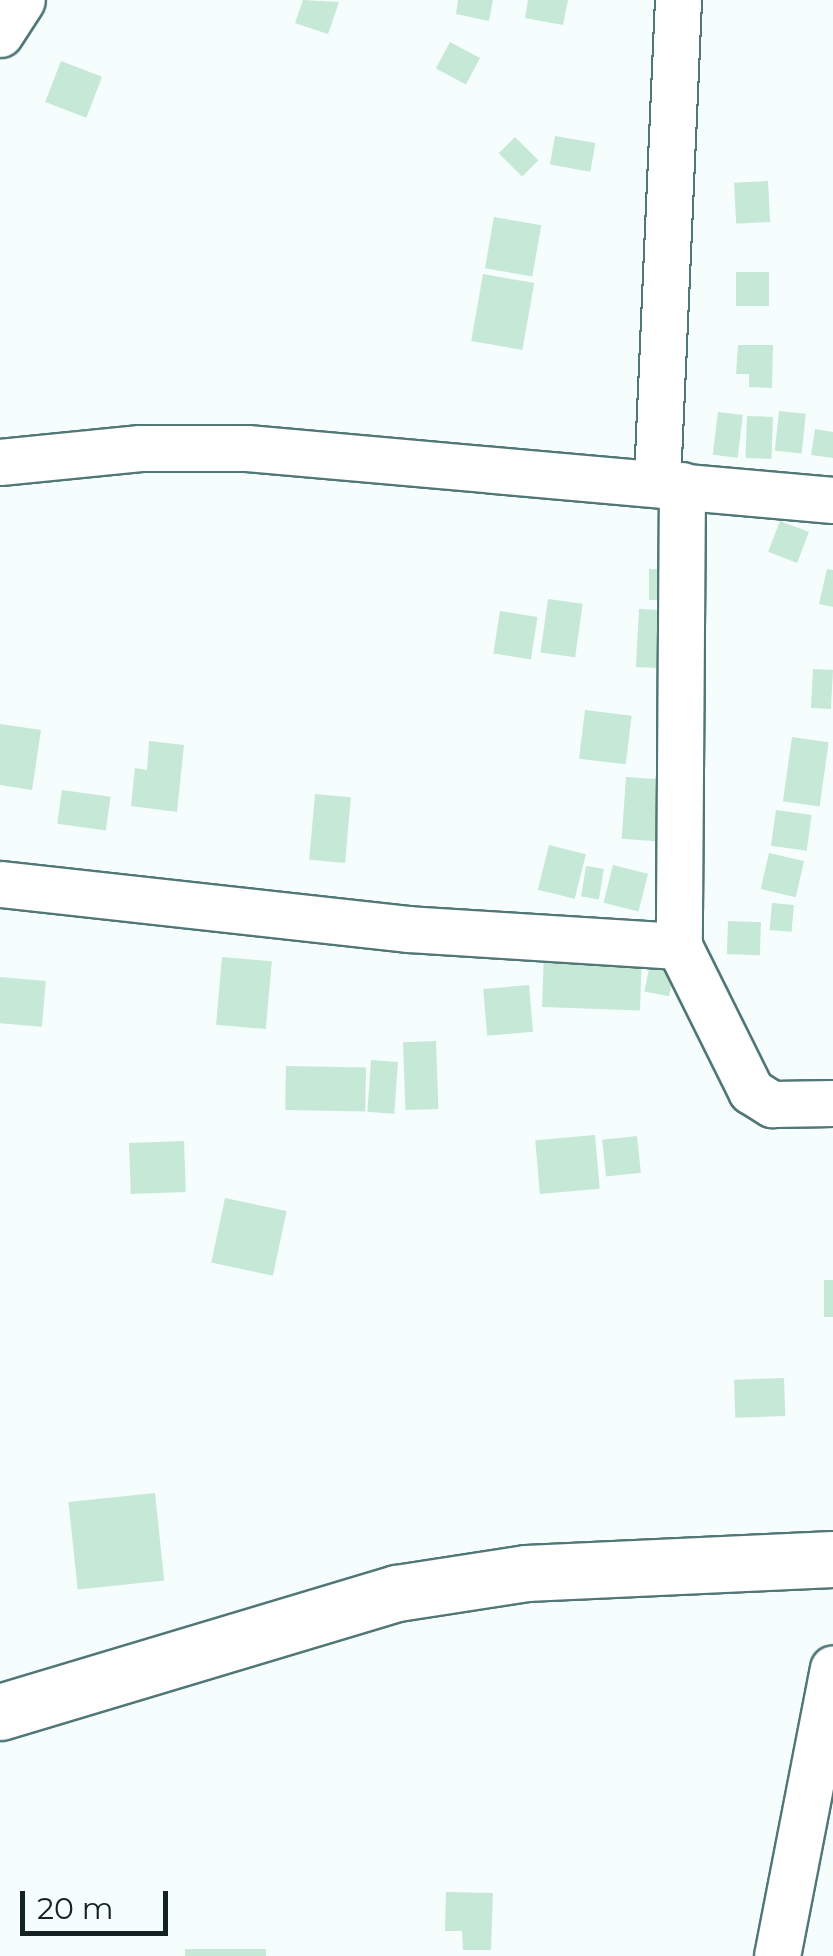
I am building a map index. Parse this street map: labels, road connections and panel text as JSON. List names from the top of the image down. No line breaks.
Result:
{"scale_bar":"20 m"}
